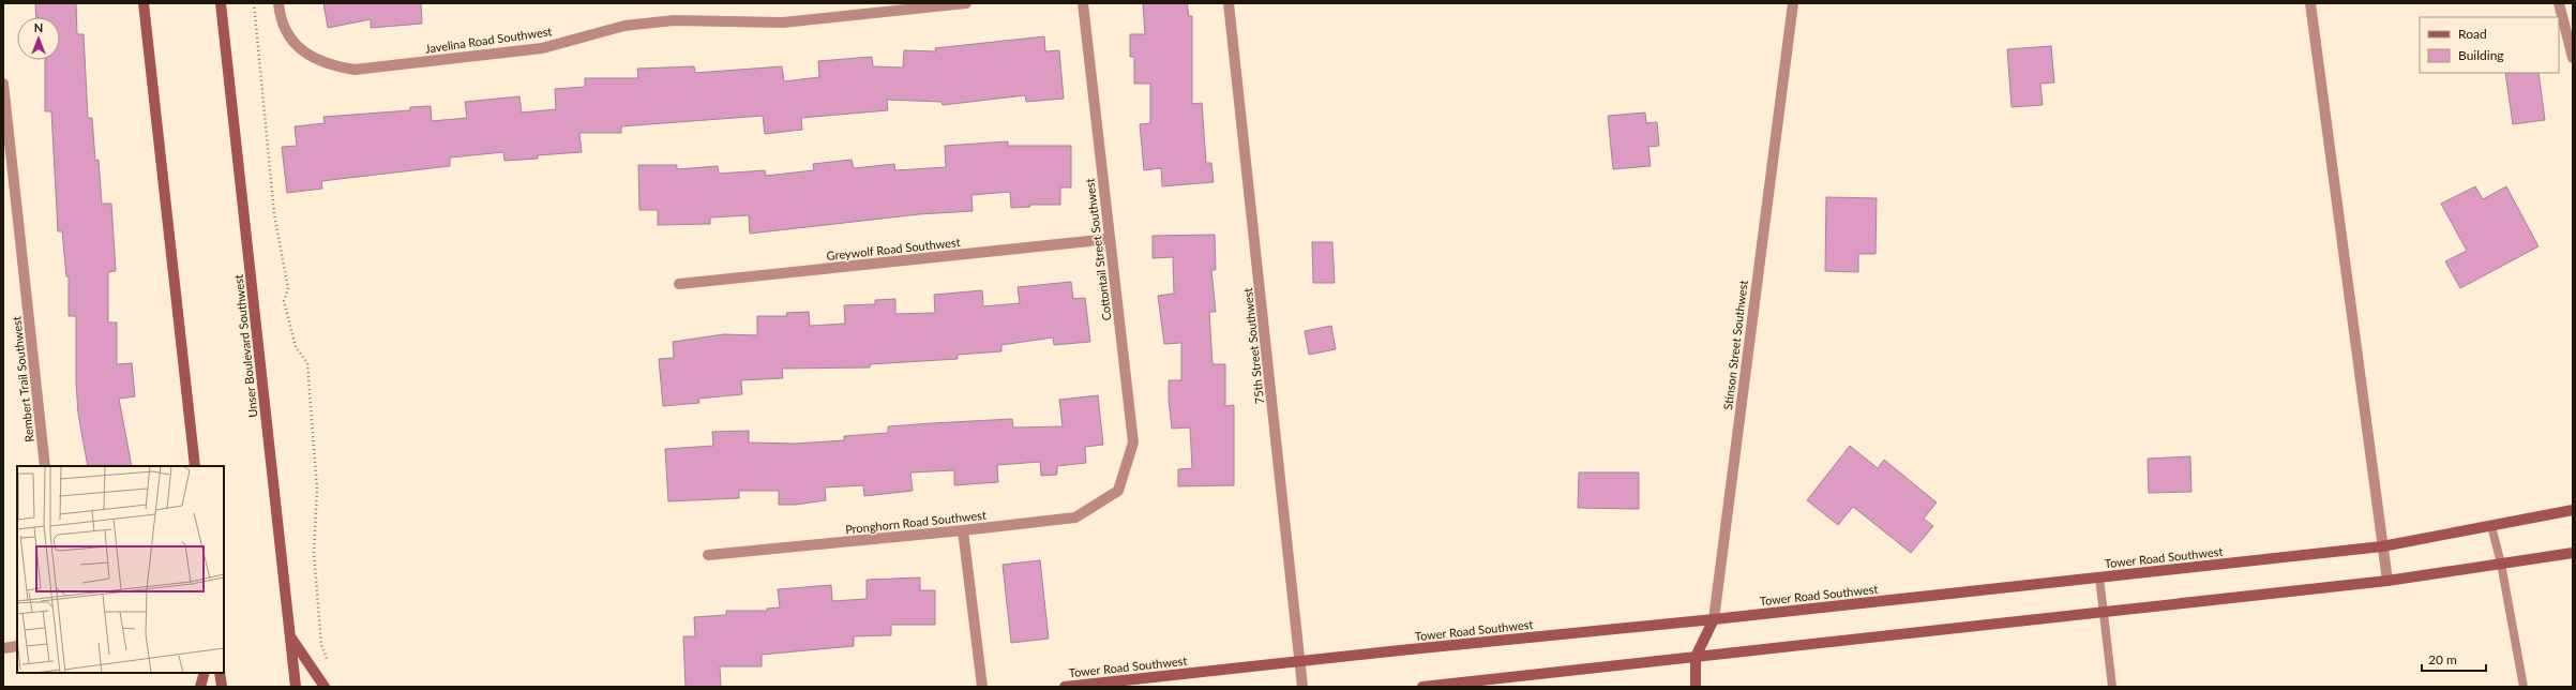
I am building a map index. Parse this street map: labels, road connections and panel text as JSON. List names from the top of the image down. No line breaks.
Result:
{"streets":{"street":["Javelina Road Southwest","Greywolf Road Southwest","Cottontail Street Southwest","Stinson Street Southwest","Unser Boulevard Southwest","75th Street Southwest","Rembert Trail Southwest","Pronghorn Road Southwest","Tower Road Southwest"]},"crossings":[["Greywolf Road Southwest","Cottontail Street Southwest"],["Cottontail Street Southwest","Pronghorn Road Southwest"],["Stinson Street Southwest","Tower Road Southwest"],["75th Street Southwest","Tower Road Southwest"]],"legend":["Road","Building"],"scale_bar":"20 m","north":"top"}
